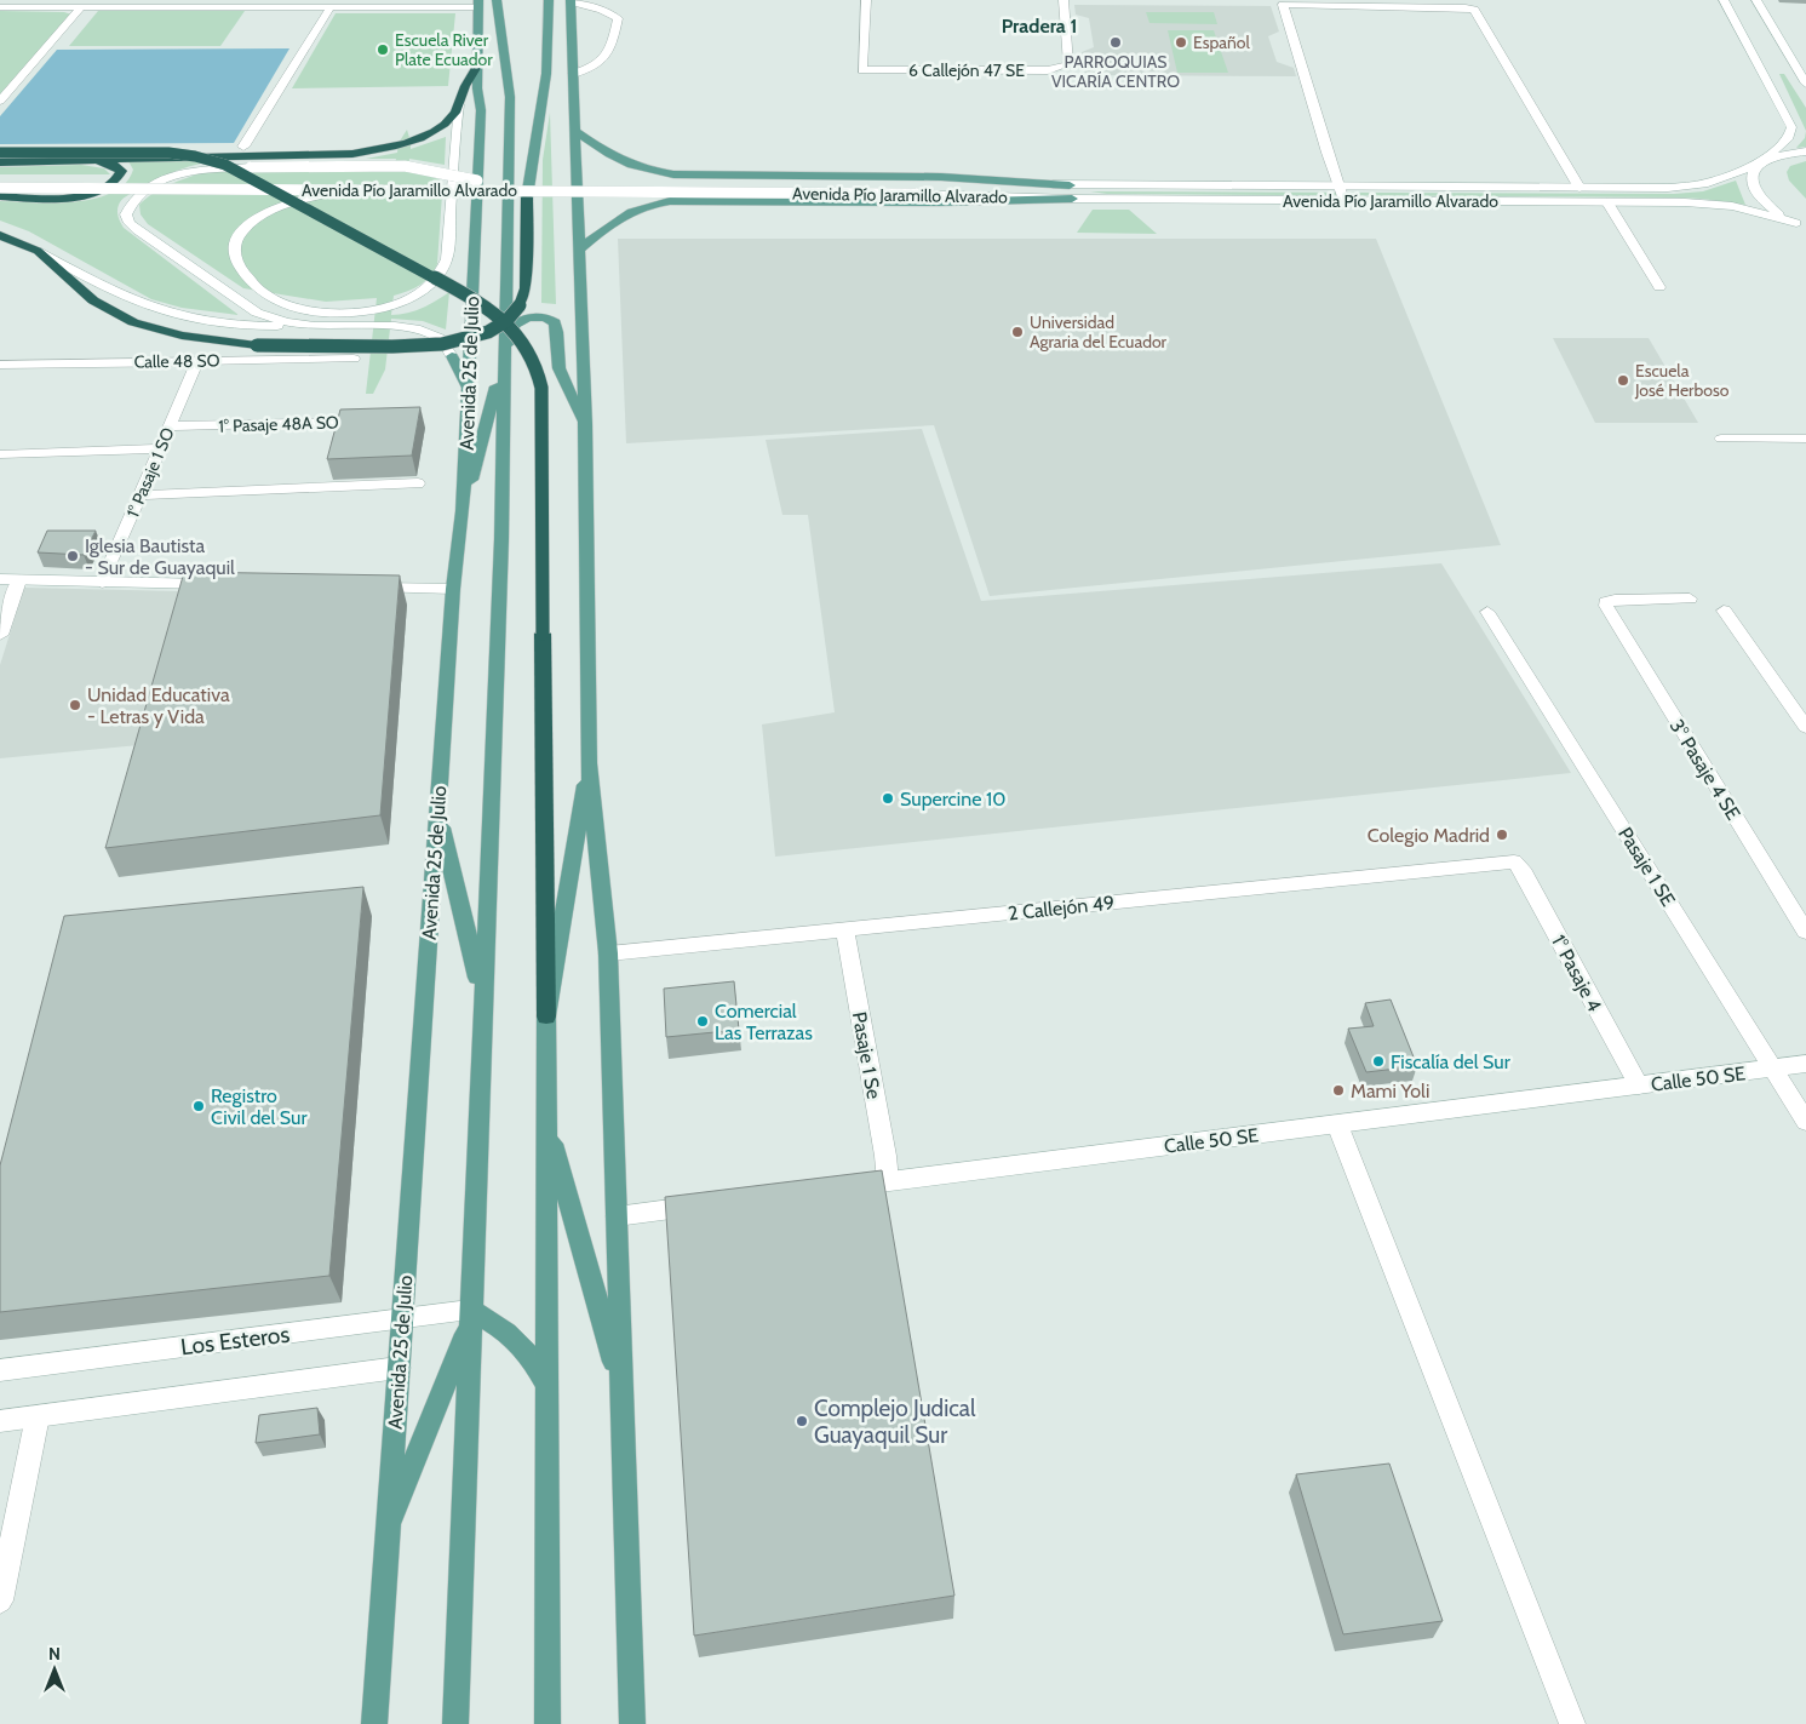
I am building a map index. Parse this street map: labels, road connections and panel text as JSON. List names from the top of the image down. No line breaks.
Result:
{"streets":{"main road":["Avenida 25 de Julio"],"street":["6 Callejón 47 SE","Avenida Pío Jaramillo Alvarado","Calle 48 SO","1° Pasaje 48A SO","1° Pasaje 1 SO","3° Pasaje 4 SE","Pasaje 1 SE","2 Callejón 49","1° Pasaje 4","Pasaje 1 Se","Calle 50 SE","Los Esteros"]},"crossings":[["Calle 48 SO","1° Pasaje 1 SO"],["Avenida 25 de Julio","Los Esteros"],["1° Pasaje 48A SO","1° Pasaje 1 SO"],["Pasaje 1 SE","Calle 50 SE"],["2 Callejón 49","1° Pasaje 4"],["2 Callejón 49","Pasaje 1 Se"],["1° Pasaje 4","Calle 50 SE"],["Pasaje 1 Se","Calle 50 SE"]],"districts":["Pradera 1"],"places":["PARROQUIAS VICARÍA CENTRO","Español","Escuela River Plate Ecuador","Universidad Agraria del Ecuador","Escuela José Herboso","Iglesia Bautista - Sur de Guayaquil","Unidad Educativa - Letras y Vida","Supercine 10","Colegio Madrid","Comercial Las Terrazas","Fiscalía del Sur","Mami Yoli","Registro Civil del Sur","Complejo Judical Guayaquil Sur"],"north":"top"}
